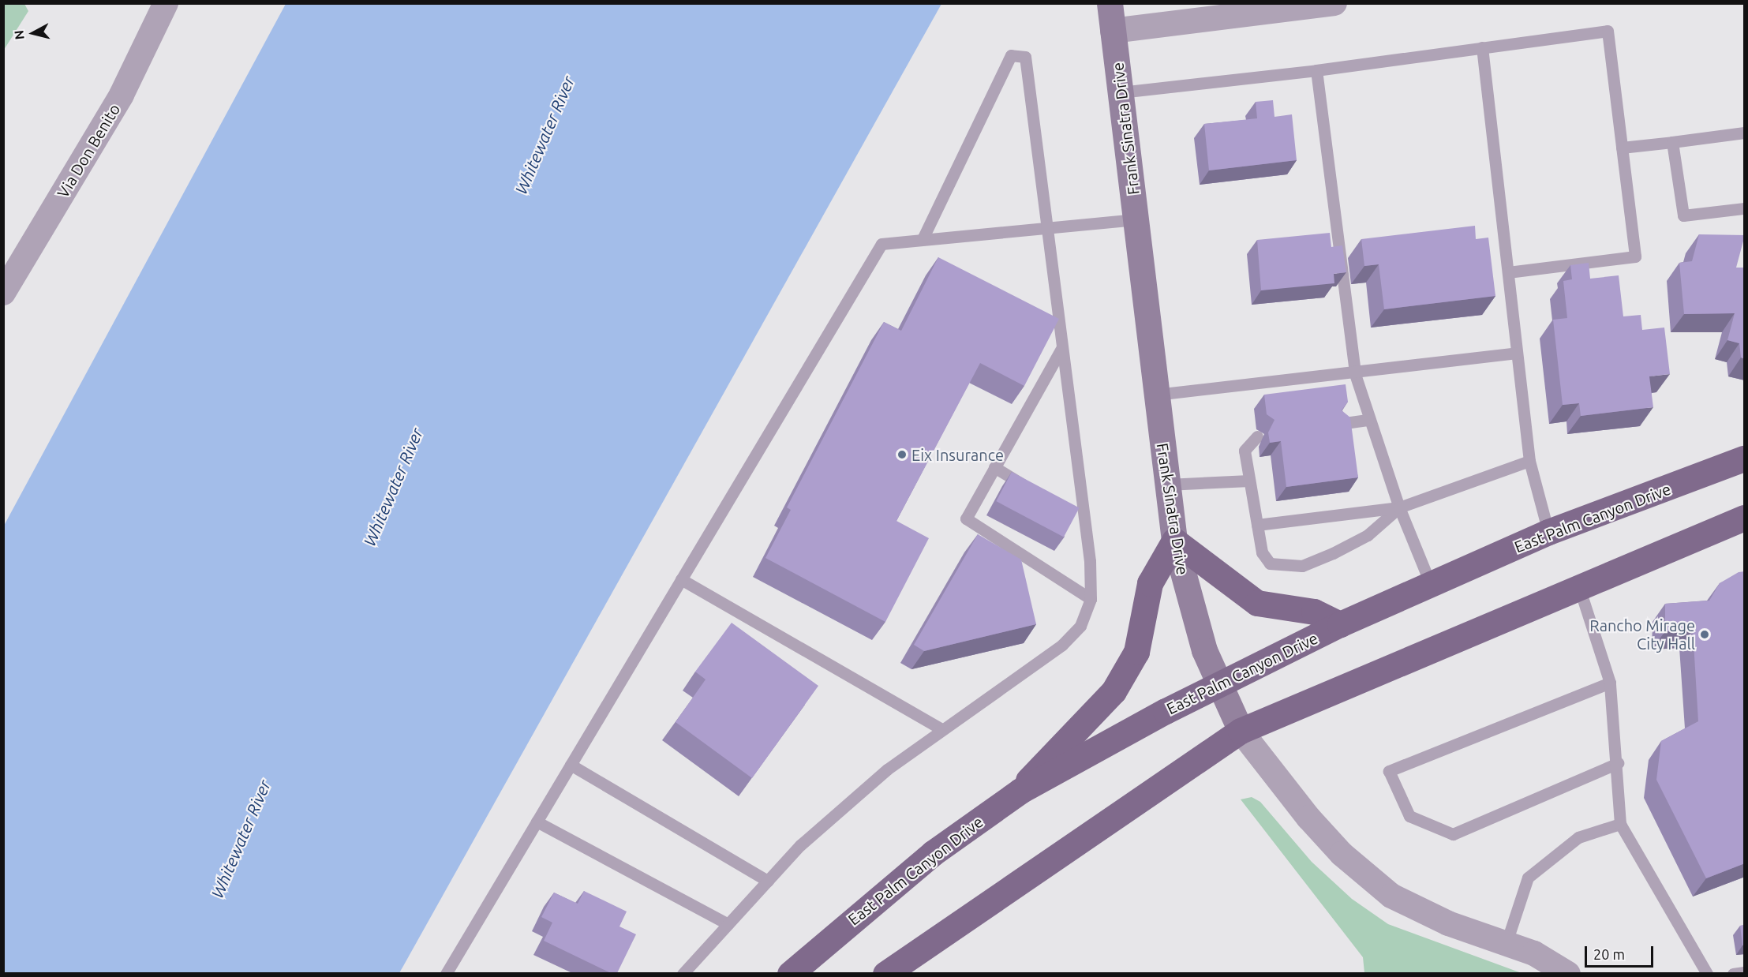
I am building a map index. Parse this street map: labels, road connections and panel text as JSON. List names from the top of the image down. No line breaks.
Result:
{"streets":{"main road":["Frank Sinatra Drive","East Palm Canyon Drive"],"street":["Via Don Benito"]},"crossings":[["Frank Sinatra Drive","East Palm Canyon Drive"]],"water":["Whitewater River"],"places":["Eix Insurance","Rancho Mirage City Hall"],"scale_bar":"20 m","north":"left"}
